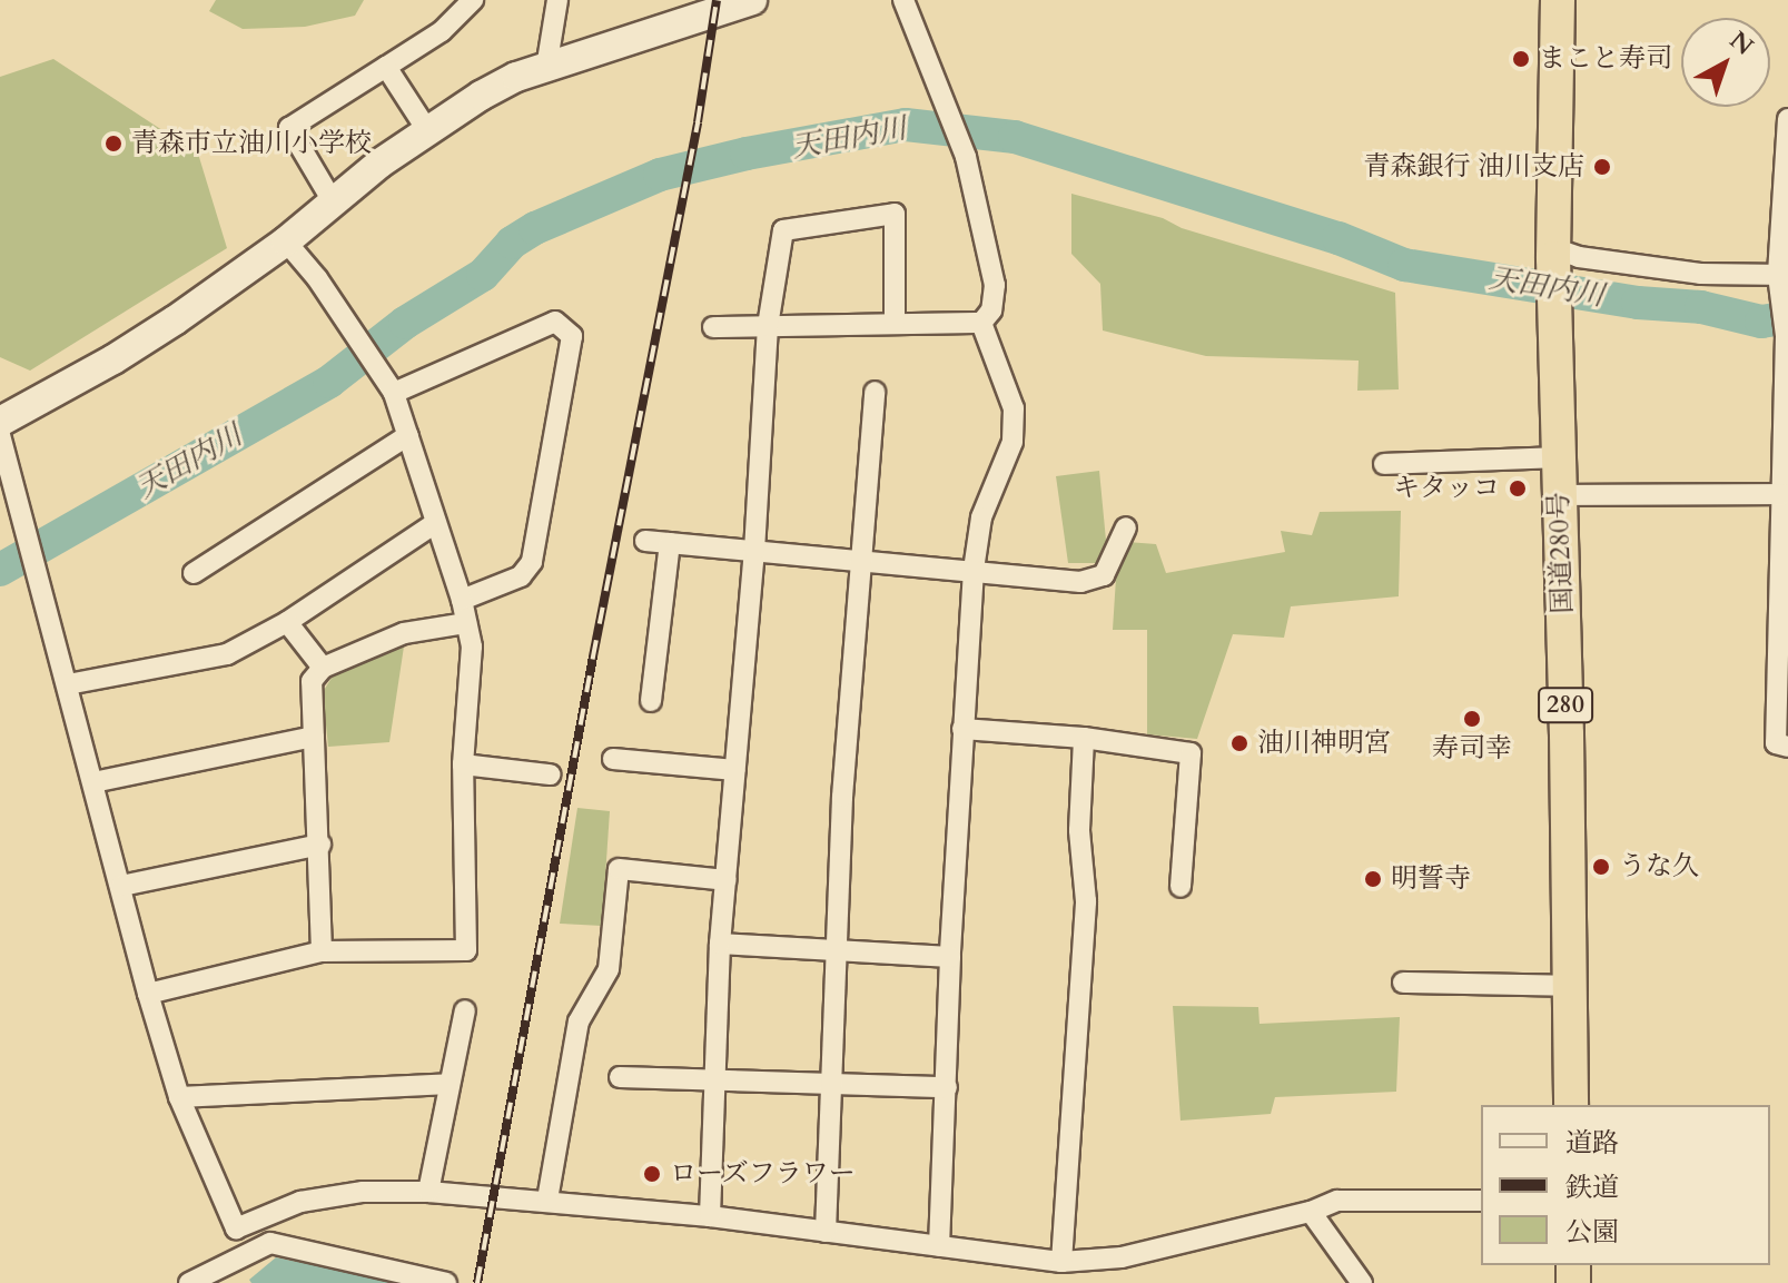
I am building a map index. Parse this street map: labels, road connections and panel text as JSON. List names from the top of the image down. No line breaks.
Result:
{"streets":{"highway":["国道280号","280"]},"water":["天田内川"],"places":["まこと寿司","青森市立油川小学校","青森銀行 油川支店","キタッコ","寿司幸","油川神明宮","うな久","明誓寺","ローズフラワー"],"legend":["道路","鉄道","公園"],"north":"top right"}
